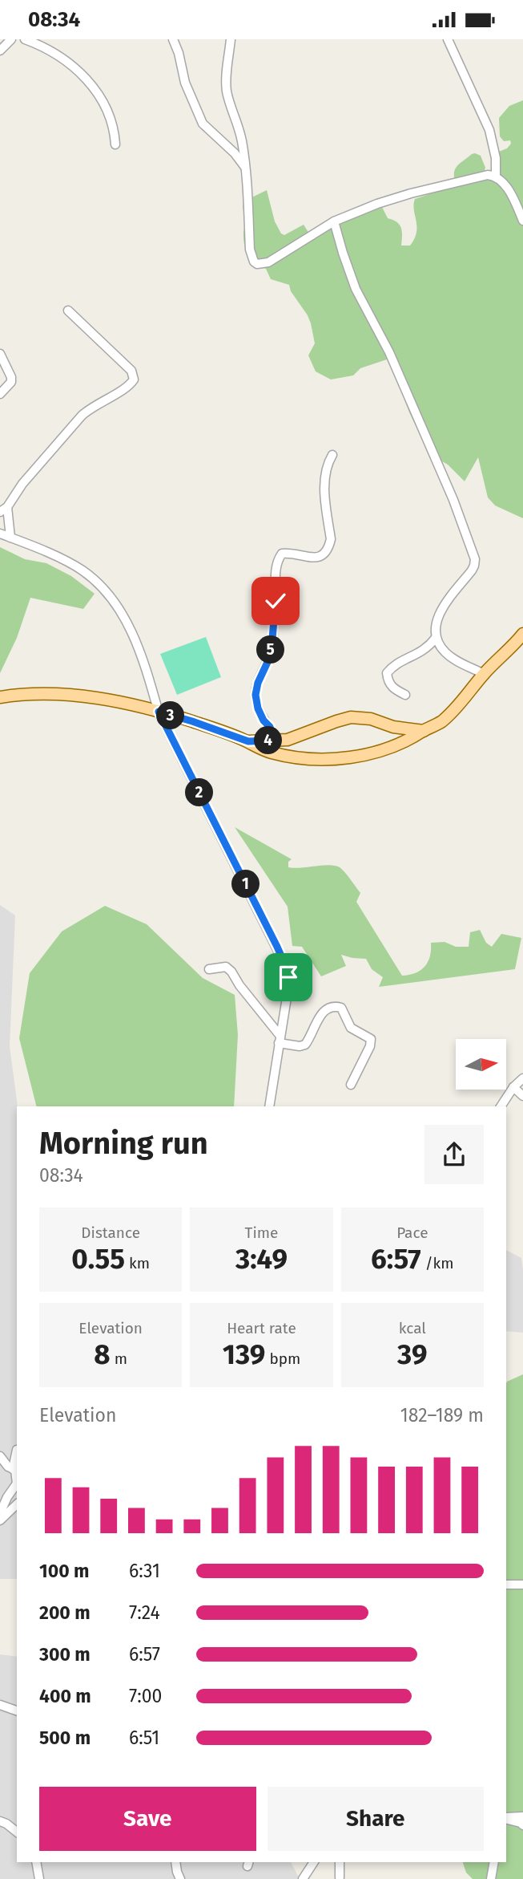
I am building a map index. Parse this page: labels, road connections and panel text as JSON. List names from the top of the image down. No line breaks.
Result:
{"north":"right","page":{"status":"08:34","pins":["5","3","4","2","1"],"heading":["Morning run","08:34"],"stats":[["Distance","0.55 km"],["Time","3:49"],["Pace","6:57 /km"],["Elevation","8 m"],["Heart rate","139 bpm"],["kcal","39"]],"chart":["Elevation","182–189 m"],"list":[{"name":"100 m","note":"6:31"},{"name":"200 m","note":"7:24"},{"name":"300 m","note":"6:57"},{"name":"400 m","note":"7:00"},{"name":"500 m","note":"6:51"}],"buttons":["Save","Share"]}}
